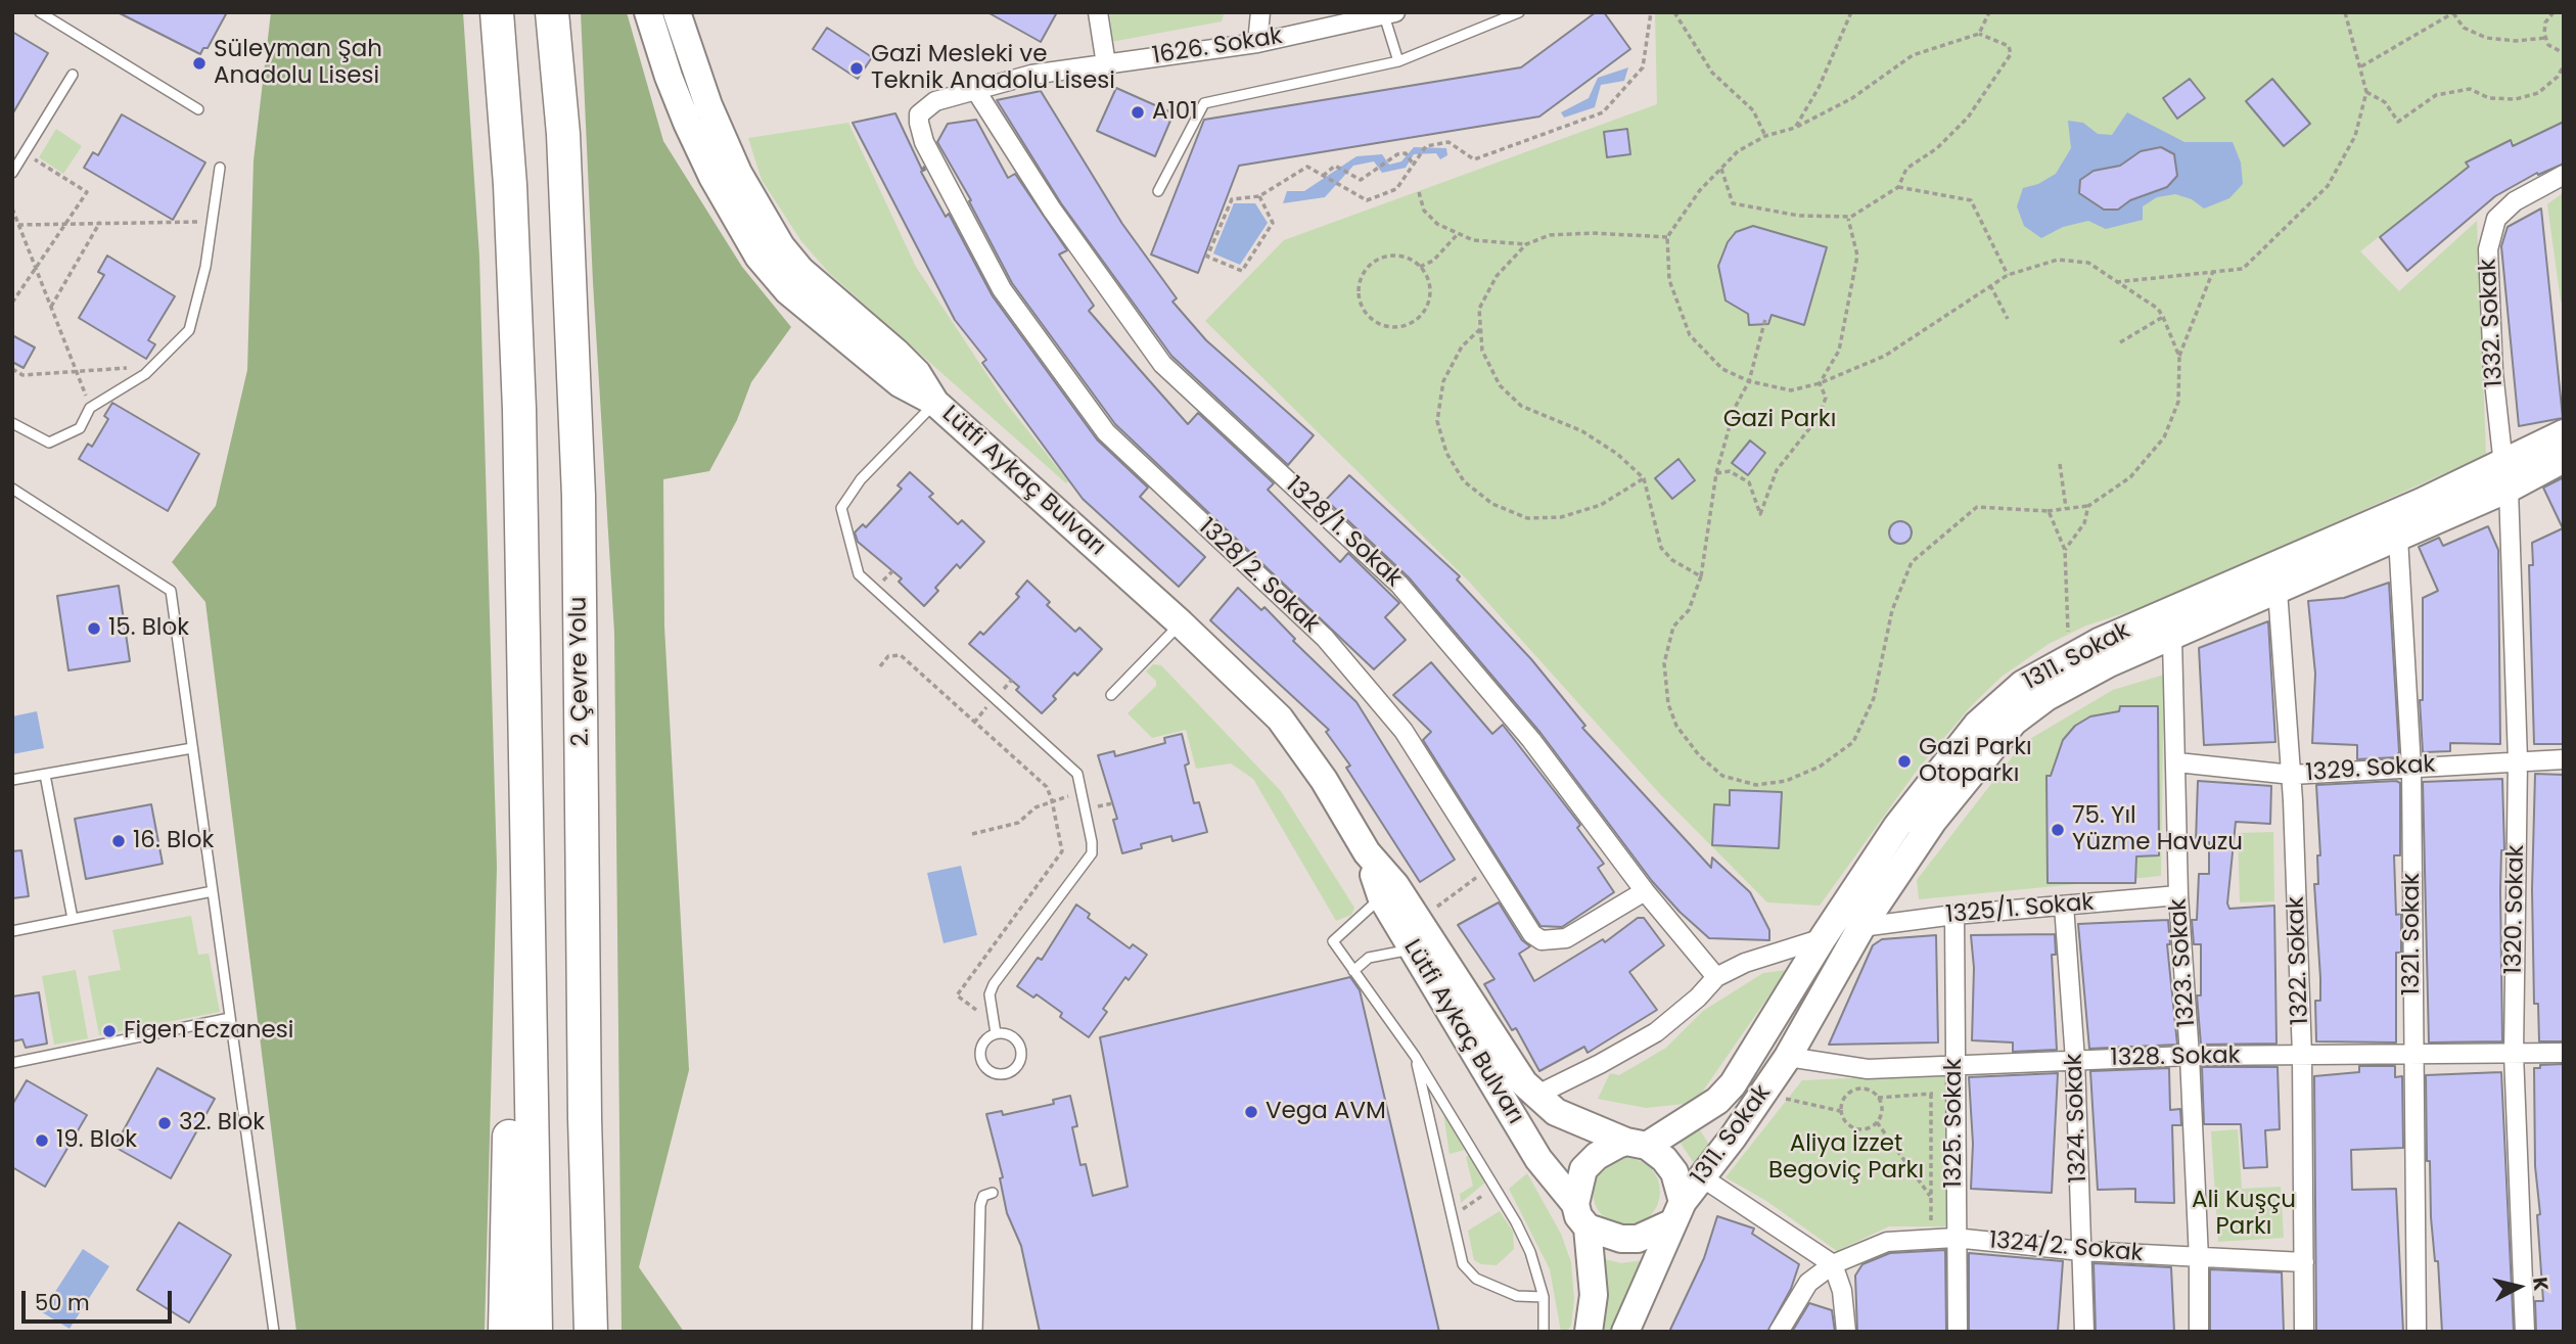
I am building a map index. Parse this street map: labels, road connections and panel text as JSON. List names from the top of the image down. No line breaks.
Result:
{"streets":{"highway":["2. Çevre Yolu"],"main road":["Lütfi Aykaç Bulvarı","1311. Sokak"],"street":["1626. Sokak","1332. Sokak","1328/1. Sokak","1328/2. Sokak","1329. Sokak","1325/1. Sokak","1320. Sokak","1321. Sokak","1322. Sokak","1323. Sokak","1328. Sokak","1324. Sokak","1325. Sokak","1324/2. Sokak"]},"crossings":[["1626. Sokak","1328/1. Sokak"],["1626. Sokak","1328/2. Sokak"],["1332. Sokak","1311. Sokak"],["1332. Sokak","1320. Sokak"],["Lütfi Aykaç Bulvarı","1311. Sokak"],["1328/1. Sokak","1328/2. Sokak"],["1311. Sokak","1325/1. Sokak"],["1311. Sokak","1320. Sokak"],["1311. Sokak","1321. Sokak"],["1311. Sokak","1322. Sokak"],["1311. Sokak","1323. Sokak"],["1311. Sokak","1328. Sokak"],["1329. Sokak","1320. Sokak"],["1329. Sokak","1321. Sokak"],["1329. Sokak","1322. Sokak"],["1329. Sokak","1323. Sokak"],["1325/1. Sokak","1323. Sokak"],["1325/1. Sokak","1324. Sokak"],["1325/1. Sokak","1325. Sokak"],["1320. Sokak","1328. Sokak"],["1321. Sokak","1328. Sokak"],["1322. Sokak","1328. Sokak"],["1322. Sokak","1324/2. Sokak"],["1323. Sokak","1328. Sokak"],["1323. Sokak","1324/2. Sokak"],["1328. Sokak","1324. Sokak"],["1328. Sokak","1325. Sokak"],["1324. Sokak","1324/2. Sokak"],["1325. Sokak","1324/2. Sokak"]],"parks":["Gazi Parkı","Aliya İzzet Begoviç Parkı","Ali Kuşçu Parkı"],"places":["Süleyman Şah Anadolu Lisesi","Gazi Mesleki ve Teknik Anadolu Lisesi","A101","15. Blok","Gazi Parkı Otoparkı","75. Yıl Yüzme Havuzu","16. Blok","Figen Eczanesi","Vega AVM","32. Blok","19. Blok"],"scale_bar":"50 m","north":"right"}
